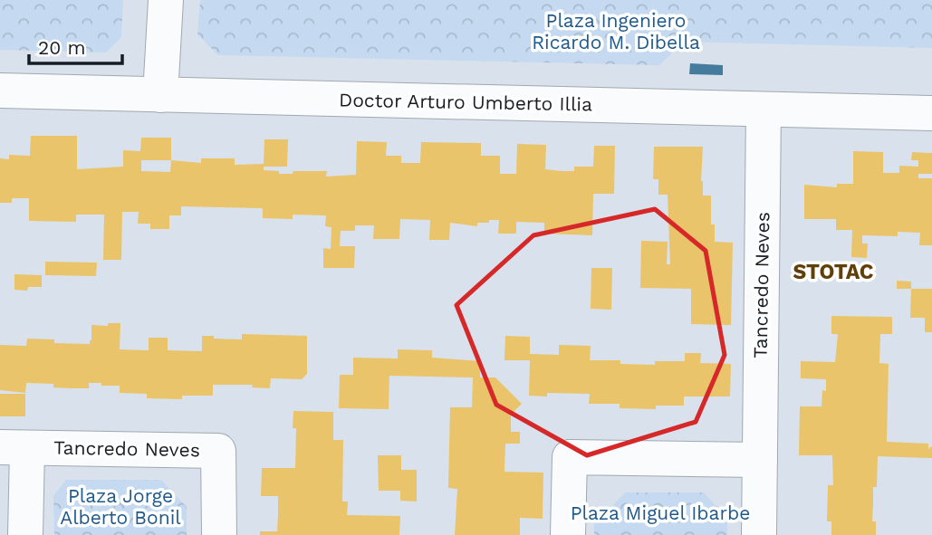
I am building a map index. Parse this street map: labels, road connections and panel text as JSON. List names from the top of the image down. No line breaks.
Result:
{"streets":{"street":["Doctor Arturo Umberto Illia","Tancredo Neves"]},"crossings":[["Doctor Arturo Umberto Illia","Tancredo Neves"]],"districts":["STOTAC"],"parks":["Plaza Ingeniero Ricardo M. Dibella","Plaza Jorge Alberto Bonil","Plaza Miguel Ibarbe"],"scale_bar":"20 m"}
